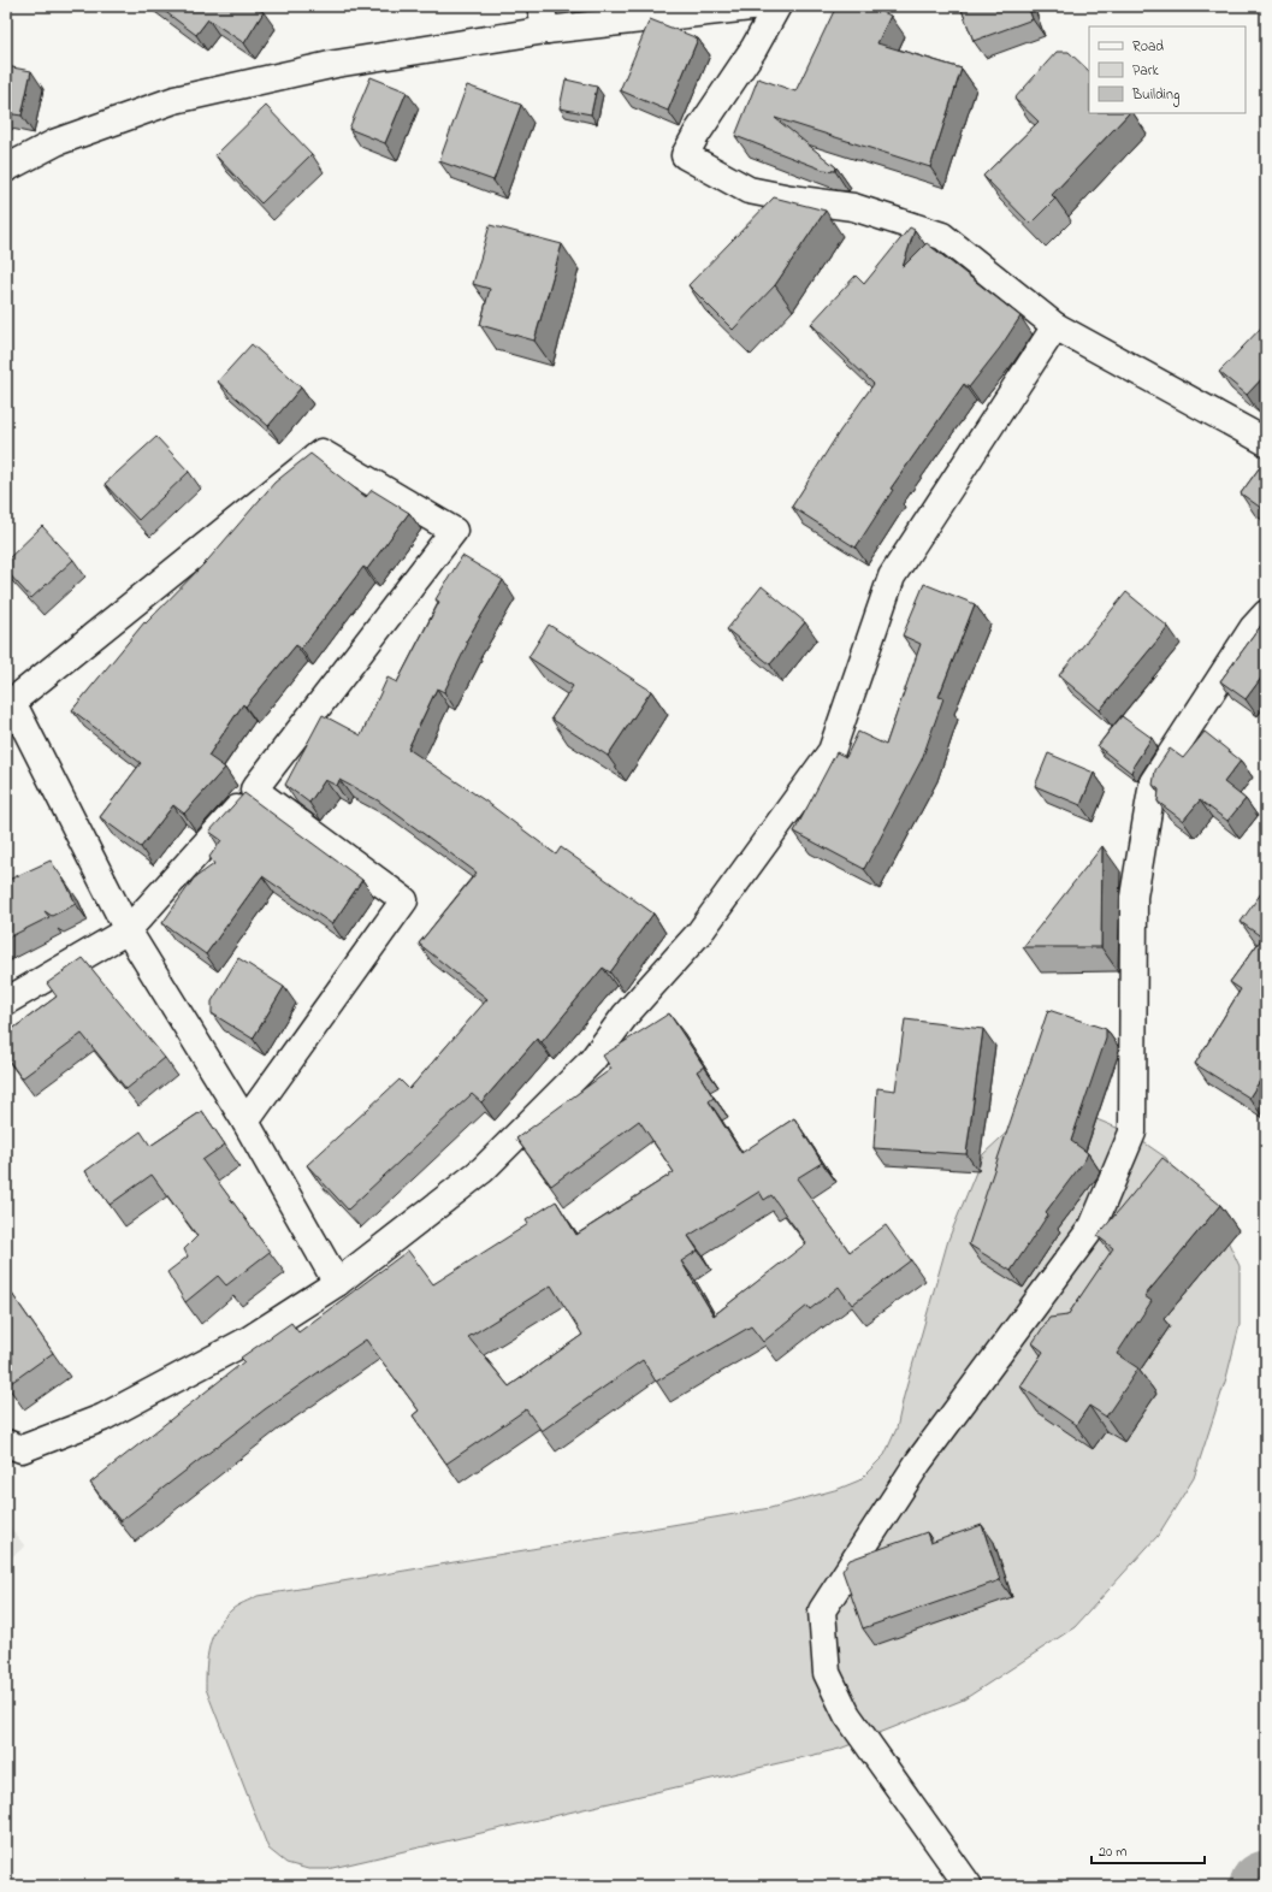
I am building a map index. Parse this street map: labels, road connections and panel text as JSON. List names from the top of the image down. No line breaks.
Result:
{"legend":["Road","Park","Building"],"scale_bar":"20 m"}
